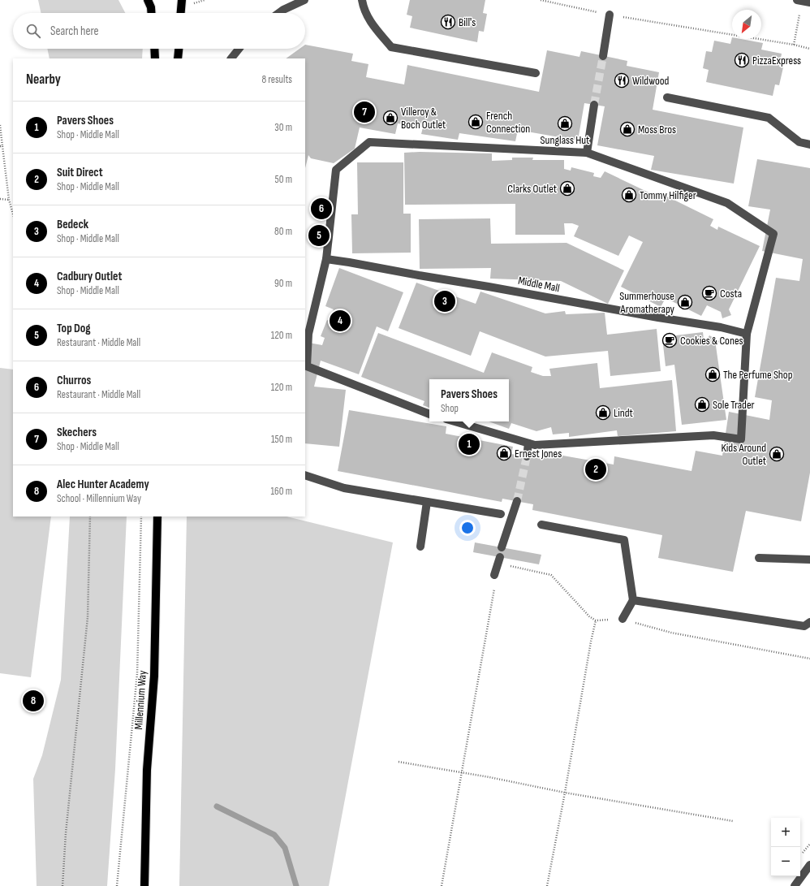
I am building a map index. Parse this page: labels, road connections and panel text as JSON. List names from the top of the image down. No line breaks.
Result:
{"streets":{"main road":["Millennium Way"],"street":["Middle Mall"]},"places":{"restaurant":["Bill's","PizzaExpress","Wildwood"],"shop":["Villeroy & Boch Outlet","French Connection","Sunglass Hut","Moss Bros","Clarks Outlet","Tommy Hilfiger","Summerhouse Aromatherapy","The Perfume Shop","Sole Trader","Lindt","Ernest Jones","Kids Around Outlet"],"cafe":["Costa","Cookies & Cones"]},"north":"bottom left","page":{"search":"Search here","heading":["Nearby","8 results"],"pins":["7","6","5","3","4","1","2","8"],"list":[{"mark":"1","name":"Pavers Shoes","note":"Shop · Middle Mall","value":"30 m"},{"mark":"2","name":"Suit Direct","note":"Shop · Middle Mall","value":"50 m"},{"mark":"3","name":"Bedeck","note":"Shop · Middle Mall","value":"80 m"},{"mark":"4","name":"Cadbury Outlet","note":"Shop · Middle Mall","value":"90 m"},{"mark":"5","name":"Top Dog","note":"Restaurant · Middle Mall","value":"120 m"},{"mark":"6","name":"Churros","note":"Restaurant · Middle Mall","value":"120 m"},{"mark":"7","name":"Skechers","note":"Shop · Middle Mall","value":"150 m"},{"mark":"8","name":"Alec Hunter Academy","note":"School · Millennium Way","value":"160 m"}],"popup":["Pavers Shoes","Shop"],"map_buttons":["+","−"]}}
